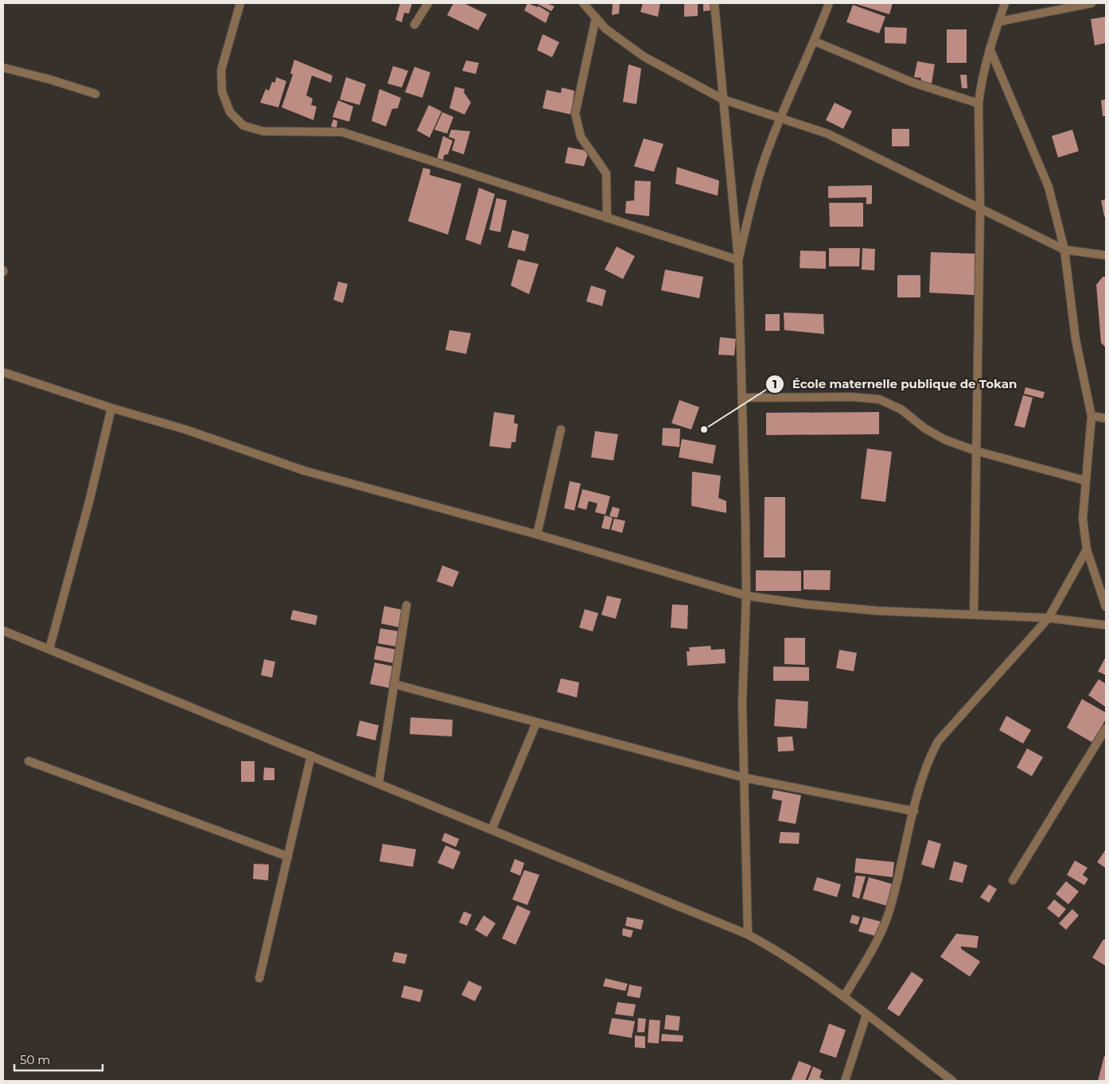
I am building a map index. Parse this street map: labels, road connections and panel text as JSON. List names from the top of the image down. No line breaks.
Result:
{"places":["École maternelle publique de Tokan"],"scale_bar":"50 m"}
